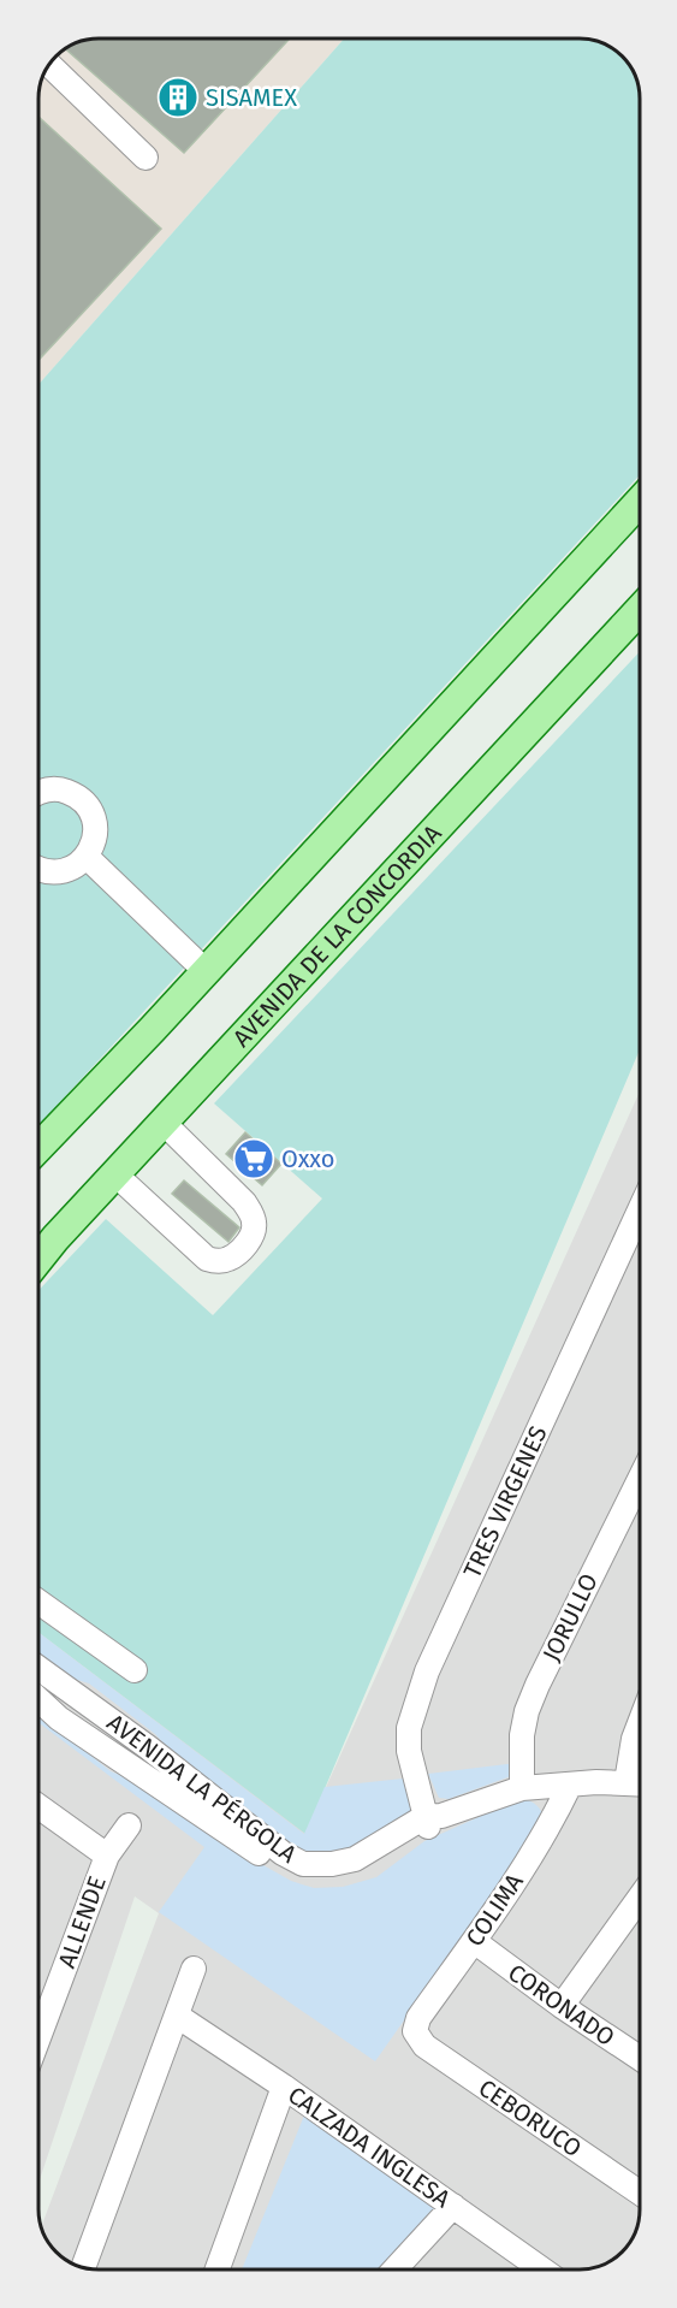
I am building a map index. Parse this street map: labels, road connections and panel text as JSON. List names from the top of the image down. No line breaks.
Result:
{"streets":{"main road":["AVENIDA DE LA CONCORDIA"],"street":["TRES VIRGENES","JORULLO","AVENIDA LA PÉRGOLA","COLIMA","ALLENDE","CORONADO","CEBORUCO","CALZADA INGLESA"]},"crossings":[["TRES VIRGENES","AVENIDA LA PÉRGOLA"],["COLIMA","CORONADO"],["COLIMA","CEBORUCO"]],"places":{"building":["SISAMEX"],"supermarket":["Oxxo"]}}
